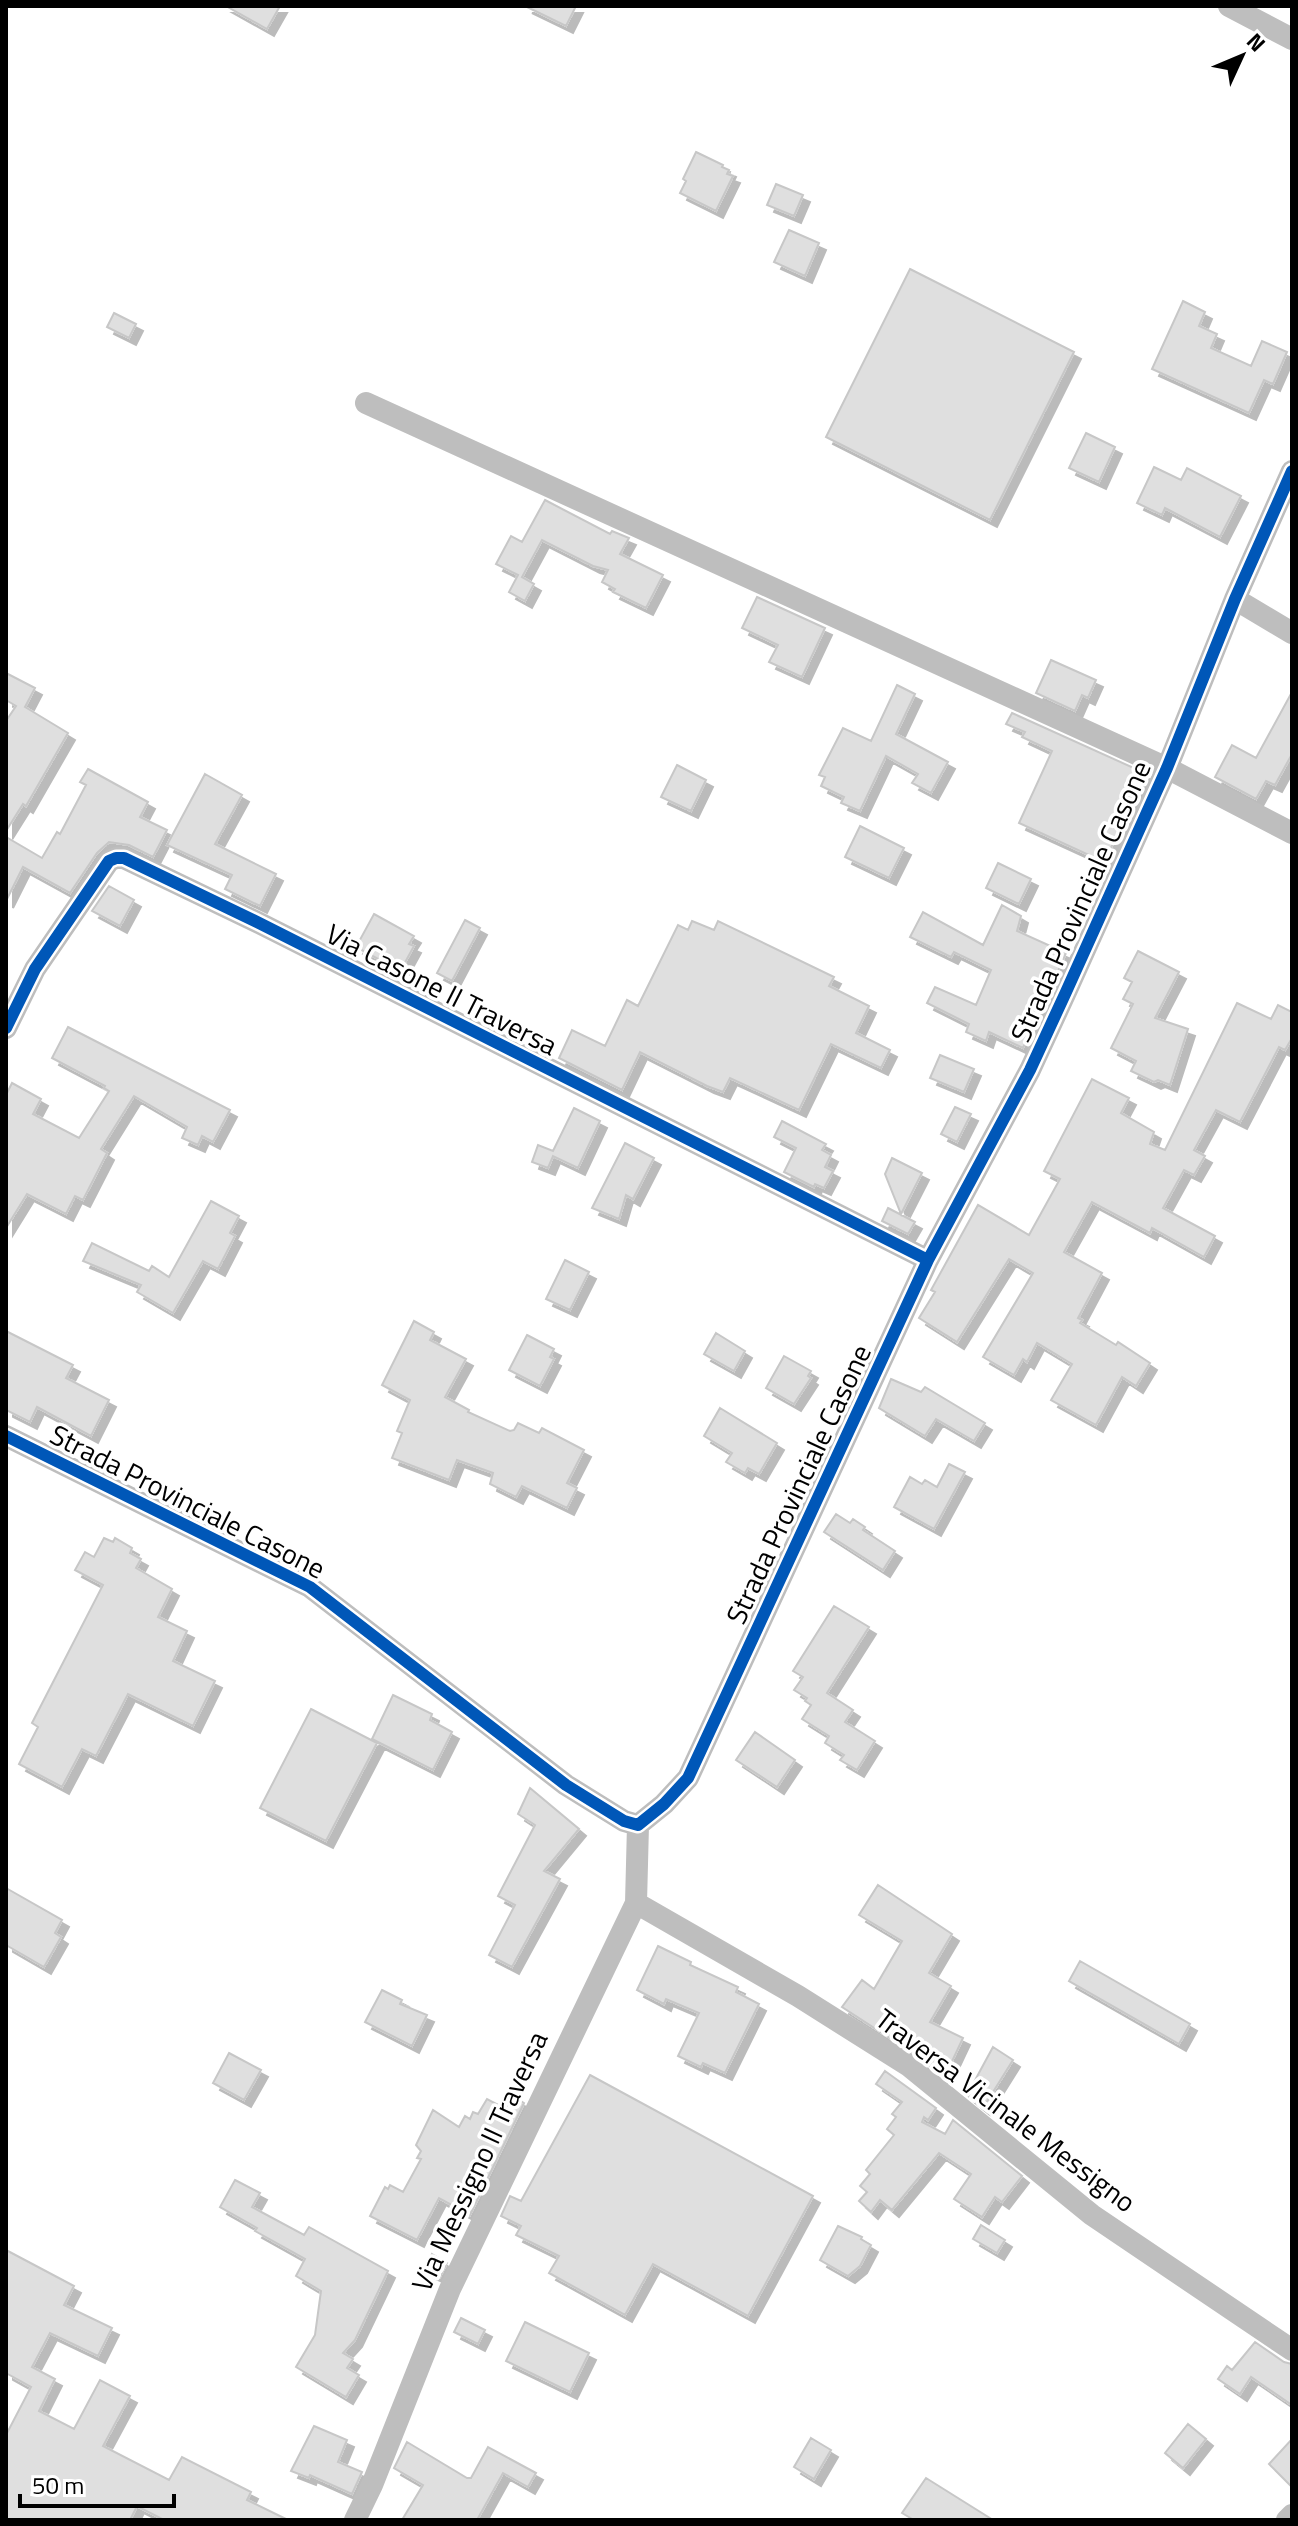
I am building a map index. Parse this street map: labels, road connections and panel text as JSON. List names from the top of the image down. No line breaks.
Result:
{"streets":{"street":["Strada Provinciale Casone","Via Casone II Traversa","Traversa Vicinale Messigno","Via Messigno II Traversa"]},"crossings":[["Strada Provinciale Casone","Via Casone II Traversa"],["Strada Provinciale Casone","Via Messigno II Traversa"],["Traversa Vicinale Messigno","Via Messigno II Traversa"]],"scale_bar":"50 m","north":"top right"}
